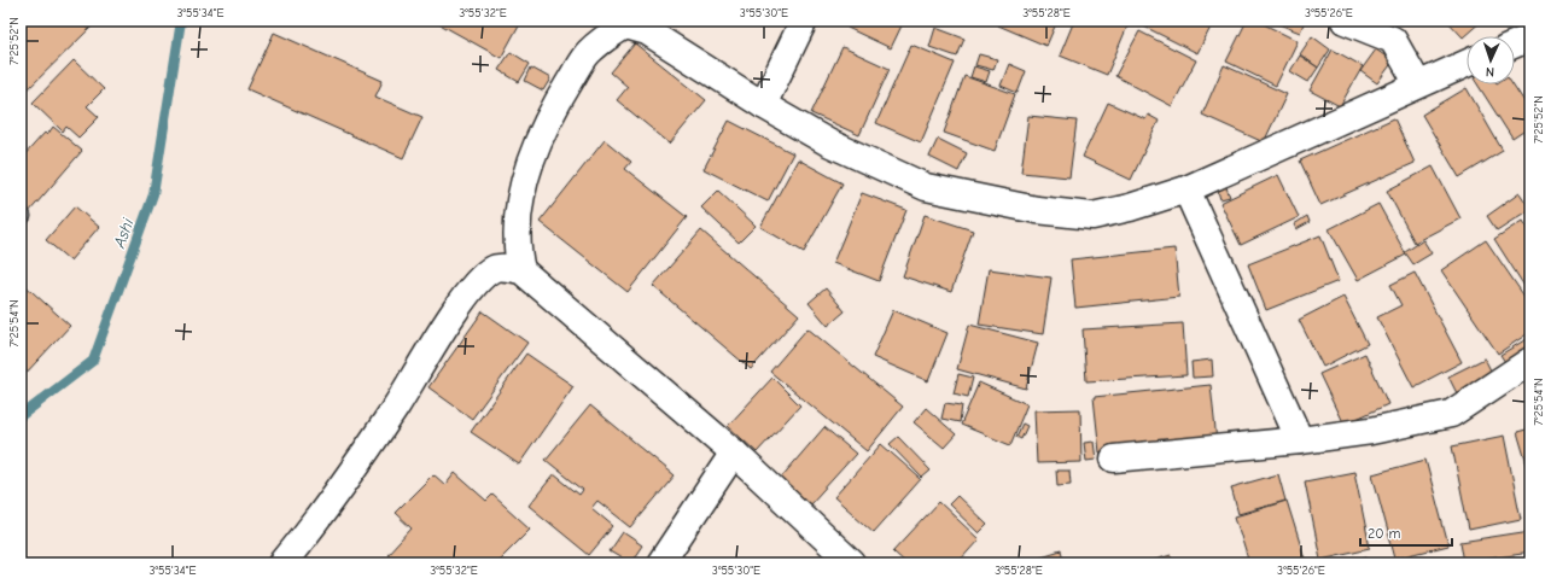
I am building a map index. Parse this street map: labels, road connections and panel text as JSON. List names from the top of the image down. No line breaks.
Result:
{"water":["Ashi"],"scale_bar":"20 m","north":"bottom","coordinates":["3°55'34\"E","3°55'32\"E","3°55'30\"E","3°55'28\"E","3°55'26\"E","7°25'52\"N","7°25'54\"N"]}
